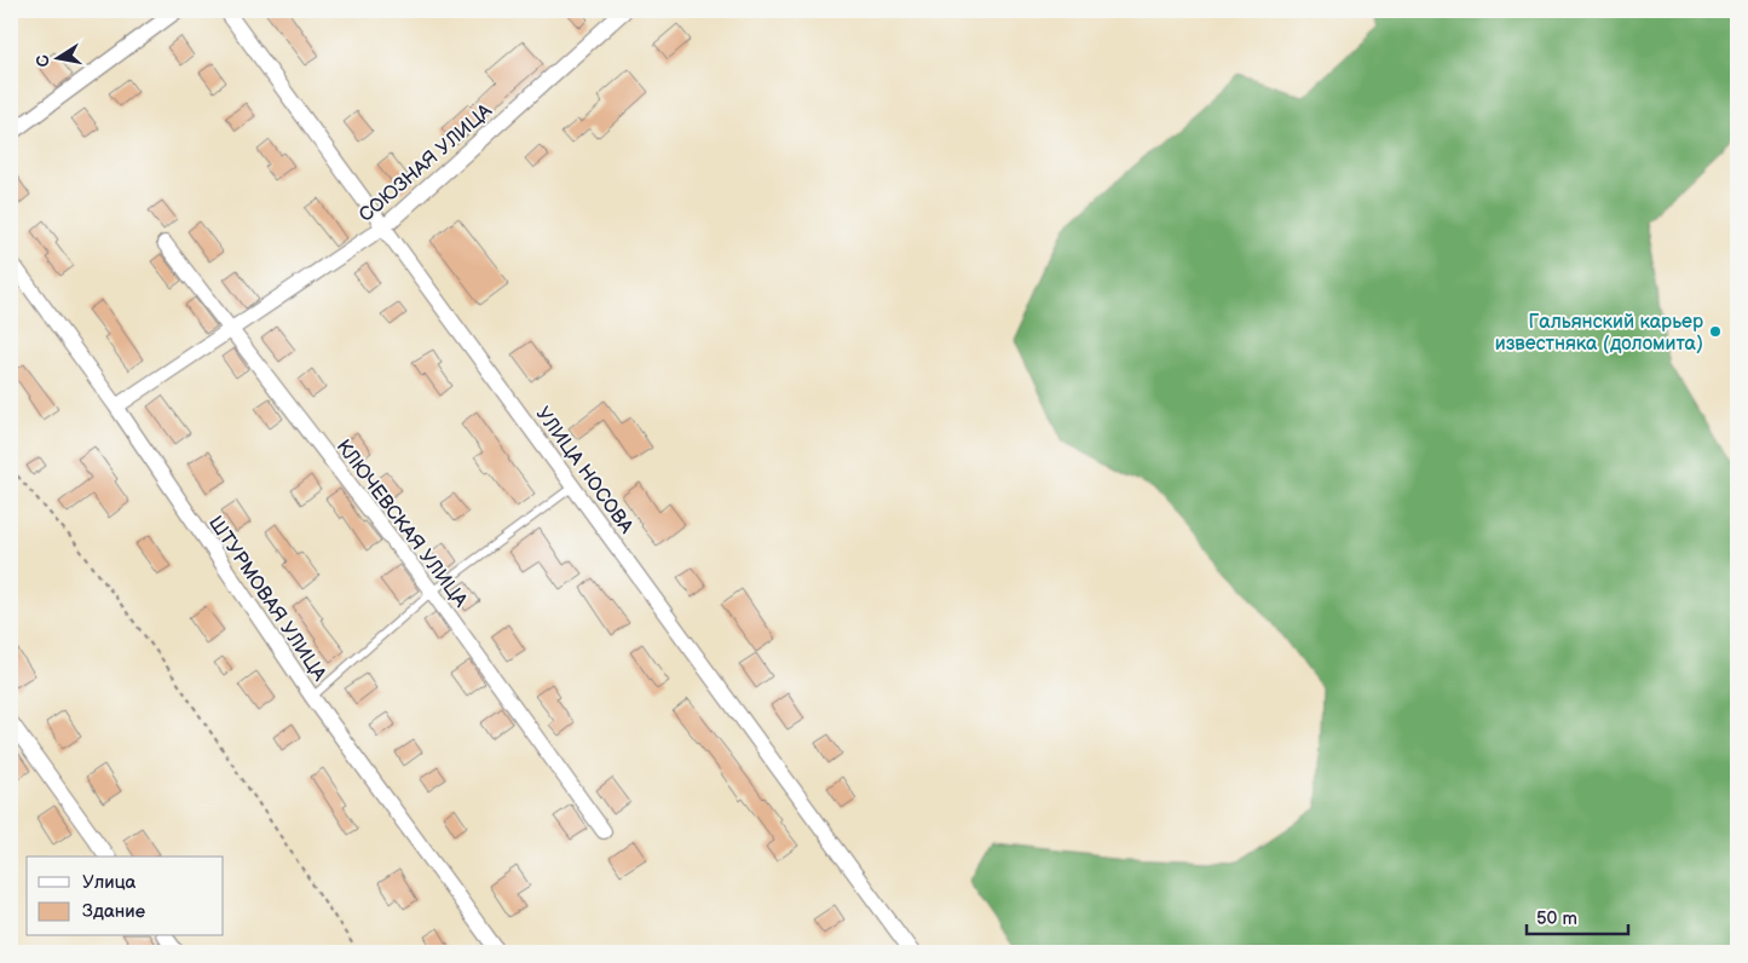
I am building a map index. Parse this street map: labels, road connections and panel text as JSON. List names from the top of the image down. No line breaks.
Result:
{"streets":{"street":["СОЮЗНАЯ УЛИЦА","УЛИЦА НОСОВА","КЛЮЧЕВСКАЯ УЛИЦА","ШТУРМОВАЯ УЛИЦА"]},"crossings":[["СОЮЗНАЯ УЛИЦА","УЛИЦА НОСОВА"],["СОЮЗНАЯ УЛИЦА","КЛЮЧЕВСКАЯ УЛИЦА"],["СОЮЗНАЯ УЛИЦА","ШТУРМОВАЯ УЛИЦА"]],"places":["Гальянский карьер известняка (доломита)"],"legend":["Улица","Здание"],"scale_bar":"50 m","north":"left"}
